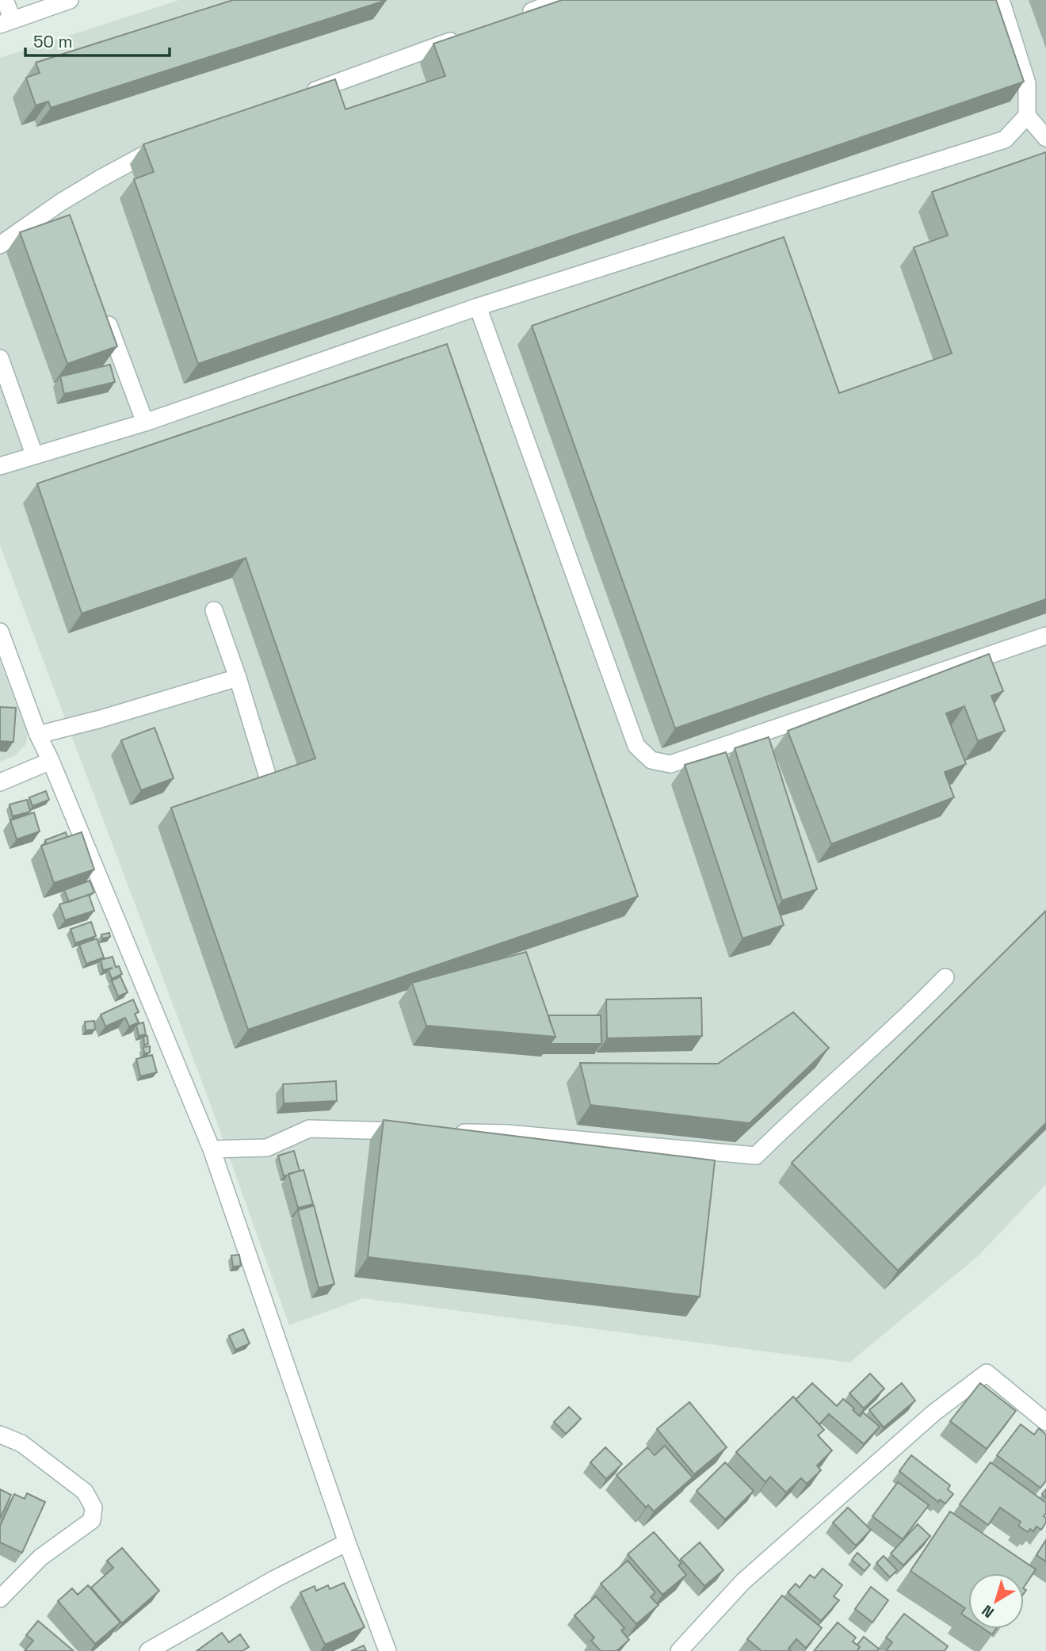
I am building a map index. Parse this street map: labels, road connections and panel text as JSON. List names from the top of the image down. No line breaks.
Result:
{"scale_bar":"50 m","north":"bottom left"}
